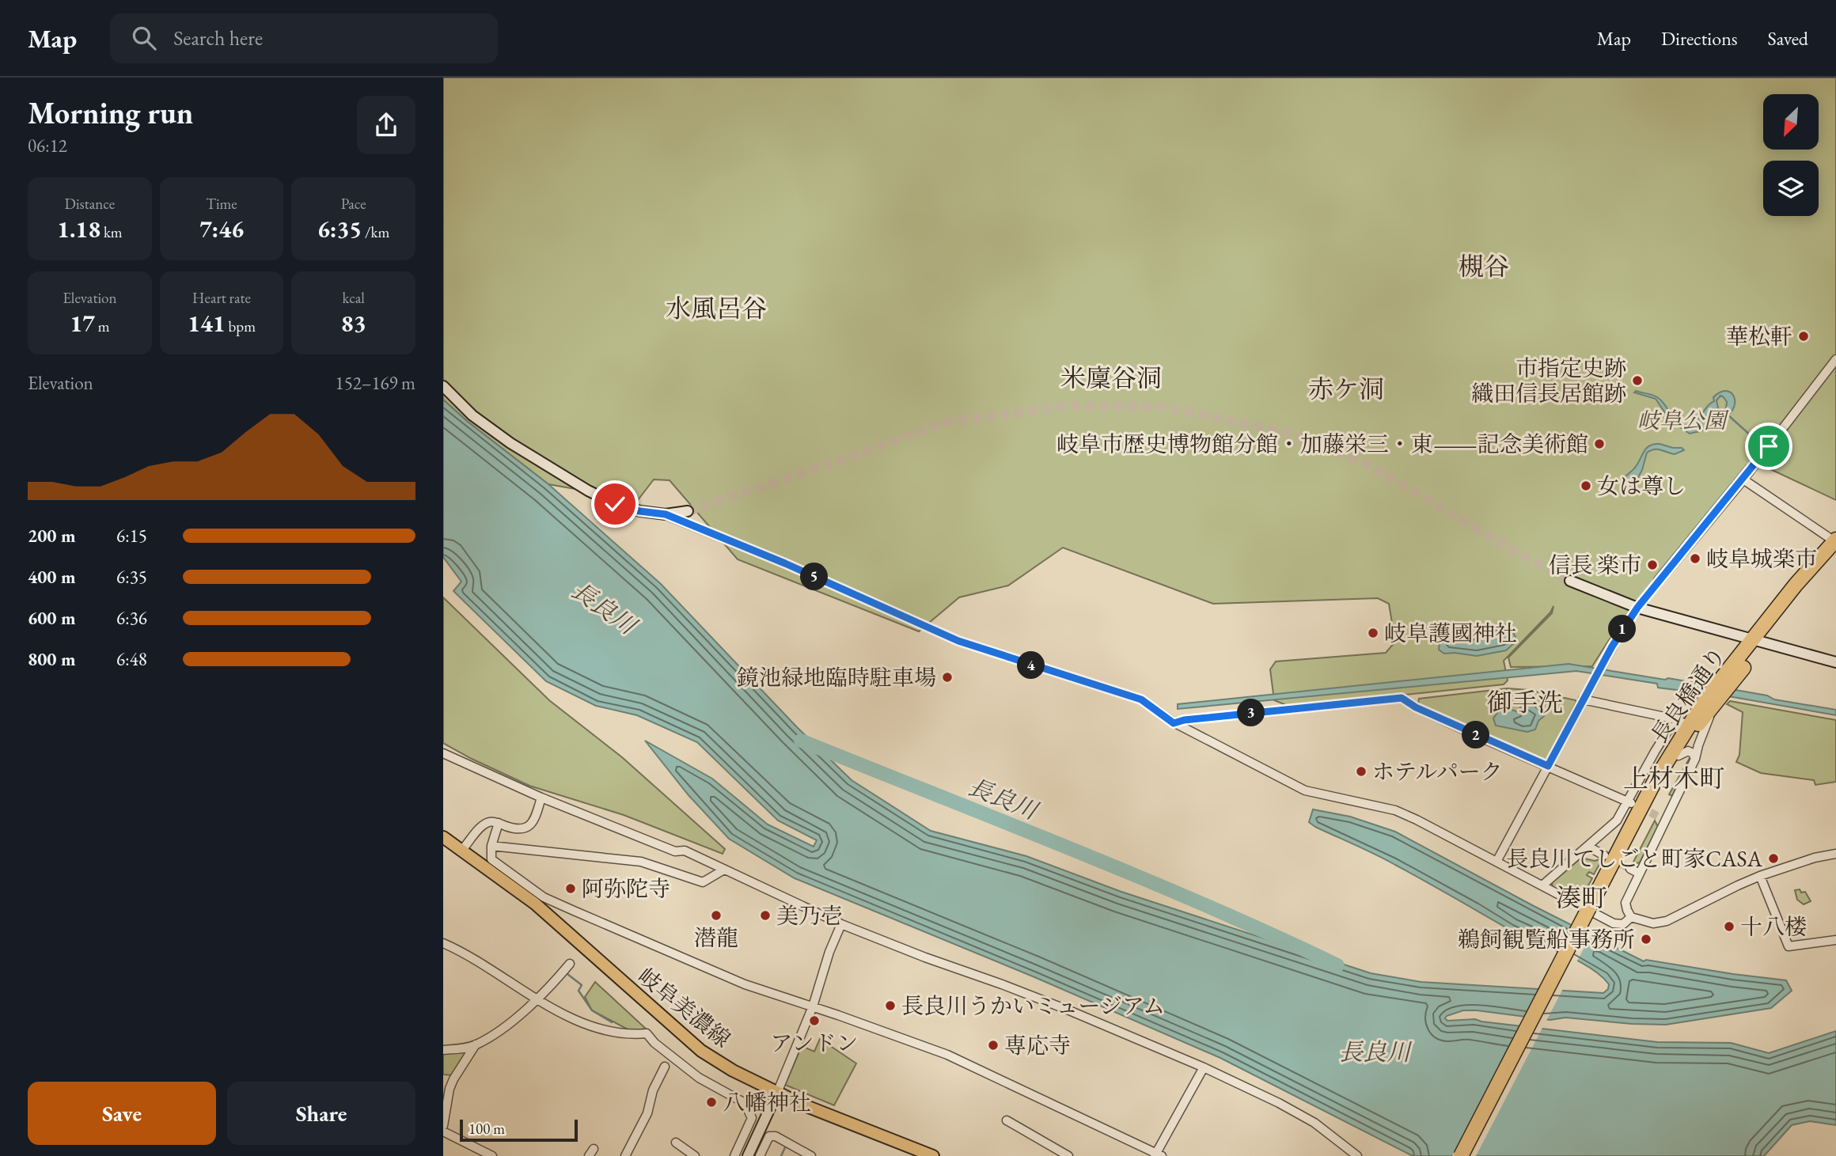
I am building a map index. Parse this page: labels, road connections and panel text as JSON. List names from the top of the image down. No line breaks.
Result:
{"streets":{"highway":["長良橋通り"],"main road":["岐阜美濃線"]},"districts":["槻谷","水風呂谷","米廩谷洞","赤ケ洞","御手洗","上材木町","湊町"],"water":["長良川"],"parks":["岐阜公園"],"places":["華松軒","市指定史跡 織田信長居館跡","岐阜市歴史博物館分館・加藤栄三・東―記念美術館","女は尊し","岐阜城楽市","信長 楽市","岐阜護國神社","鏡池緑地臨時駐車場","ホテルパーク","長良川てしごと町家CASA","阿弥陀寺","潜龍","美乃壱","十八楼","鵜飼観覧船事務所","長良川うかいミュージアム","アンドン","専応寺","八幡神社"],"scale_bar":"100 m","north":"bottom left","page":{"header":"Map","search":"Search here","nav":["Map","Directions","Saved"],"heading":["Morning run","06:12"],"stats":[["Distance","1.18 km"],["Time","7:46"],["Pace","6:35 /km"],["Elevation","17 m"],["Heart rate","141 bpm"],["kcal","83"]],"chart":["Elevation","152–169 m"],"list":[{"name":"200 m","note":"6:15"},{"name":"400 m","note":"6:35"},{"name":"600 m","note":"6:36"},{"name":"800 m","note":"6:48"}],"pins":["5","1","4","3","2"],"buttons":["Save","Share"],"scale":"100 m"}}
